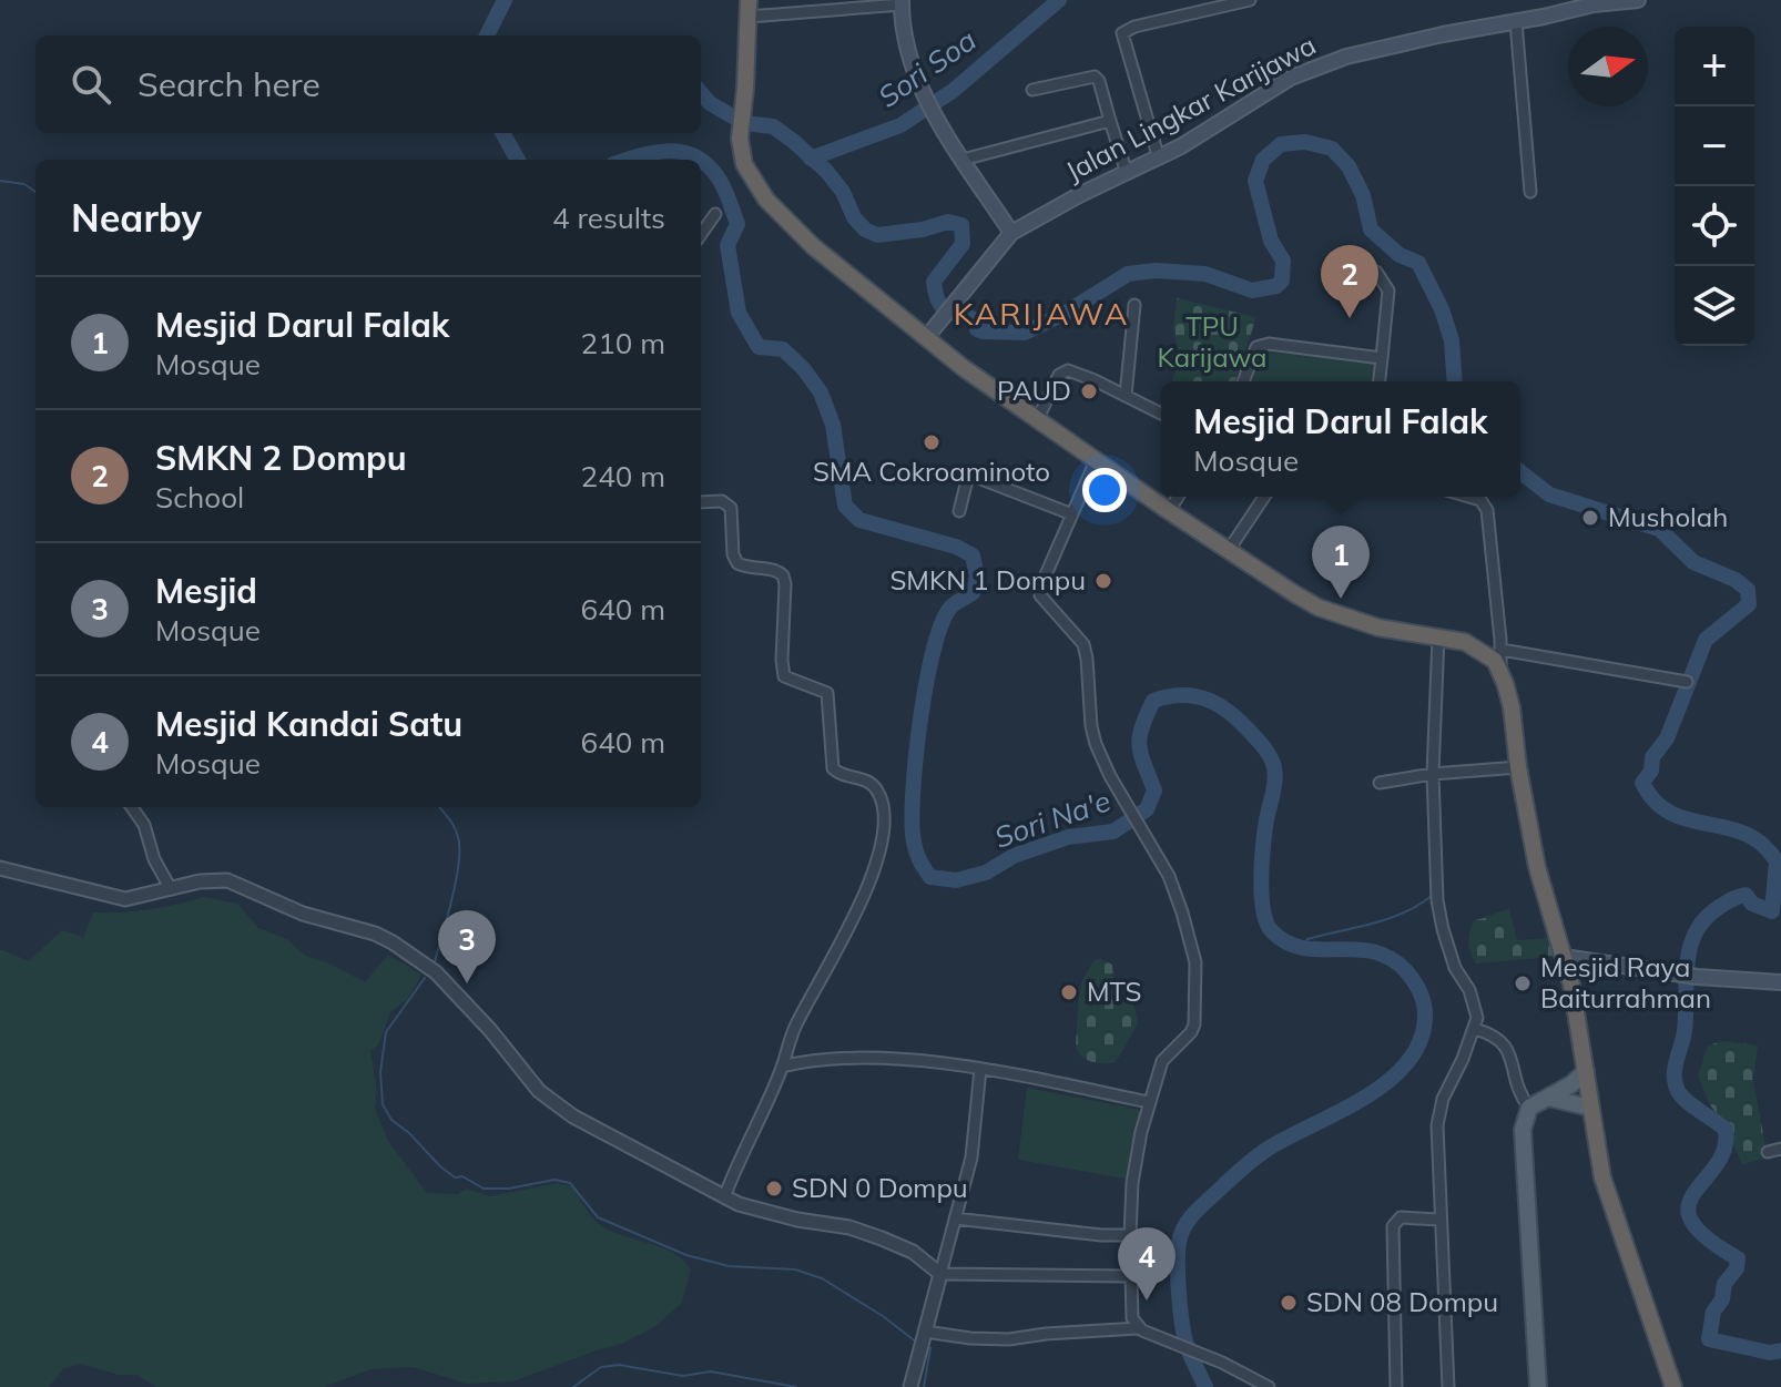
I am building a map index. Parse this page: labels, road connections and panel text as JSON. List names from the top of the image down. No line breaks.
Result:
{"streets":{"main road":["Jalan Lingkar Karijawa"]},"districts":["KARIJAWA"],"water":["Sori Soa","Sori Na'e"],"parks":["TPU Karijawa"],"places":["PAUD","SMA Cokroaminoto","Musholah","SMKN 1 Dompu","Mesjid Raya Baiturrahman","MTS","SDN 0 Dompu","SDN 08 Dompu"],"north":"right","page":{"map_buttons":["+","−"],"search":"Search here","heading":["Nearby","4 results"],"pins":["2","1","3","4"],"list":[{"mark":"1","name":"Mesjid Darul Falak","note":"Mosque","value":"210 m"},{"mark":"2","name":"SMKN 2 Dompu","note":"School","value":"240 m"},{"mark":"3","name":"Mesjid","note":"Mosque","value":"640 m"},{"mark":"4","name":"Mesjid Kandai Satu","note":"Mosque","value":"640 m"}],"popup":["Mesjid Darul Falak","Mosque"]}}
